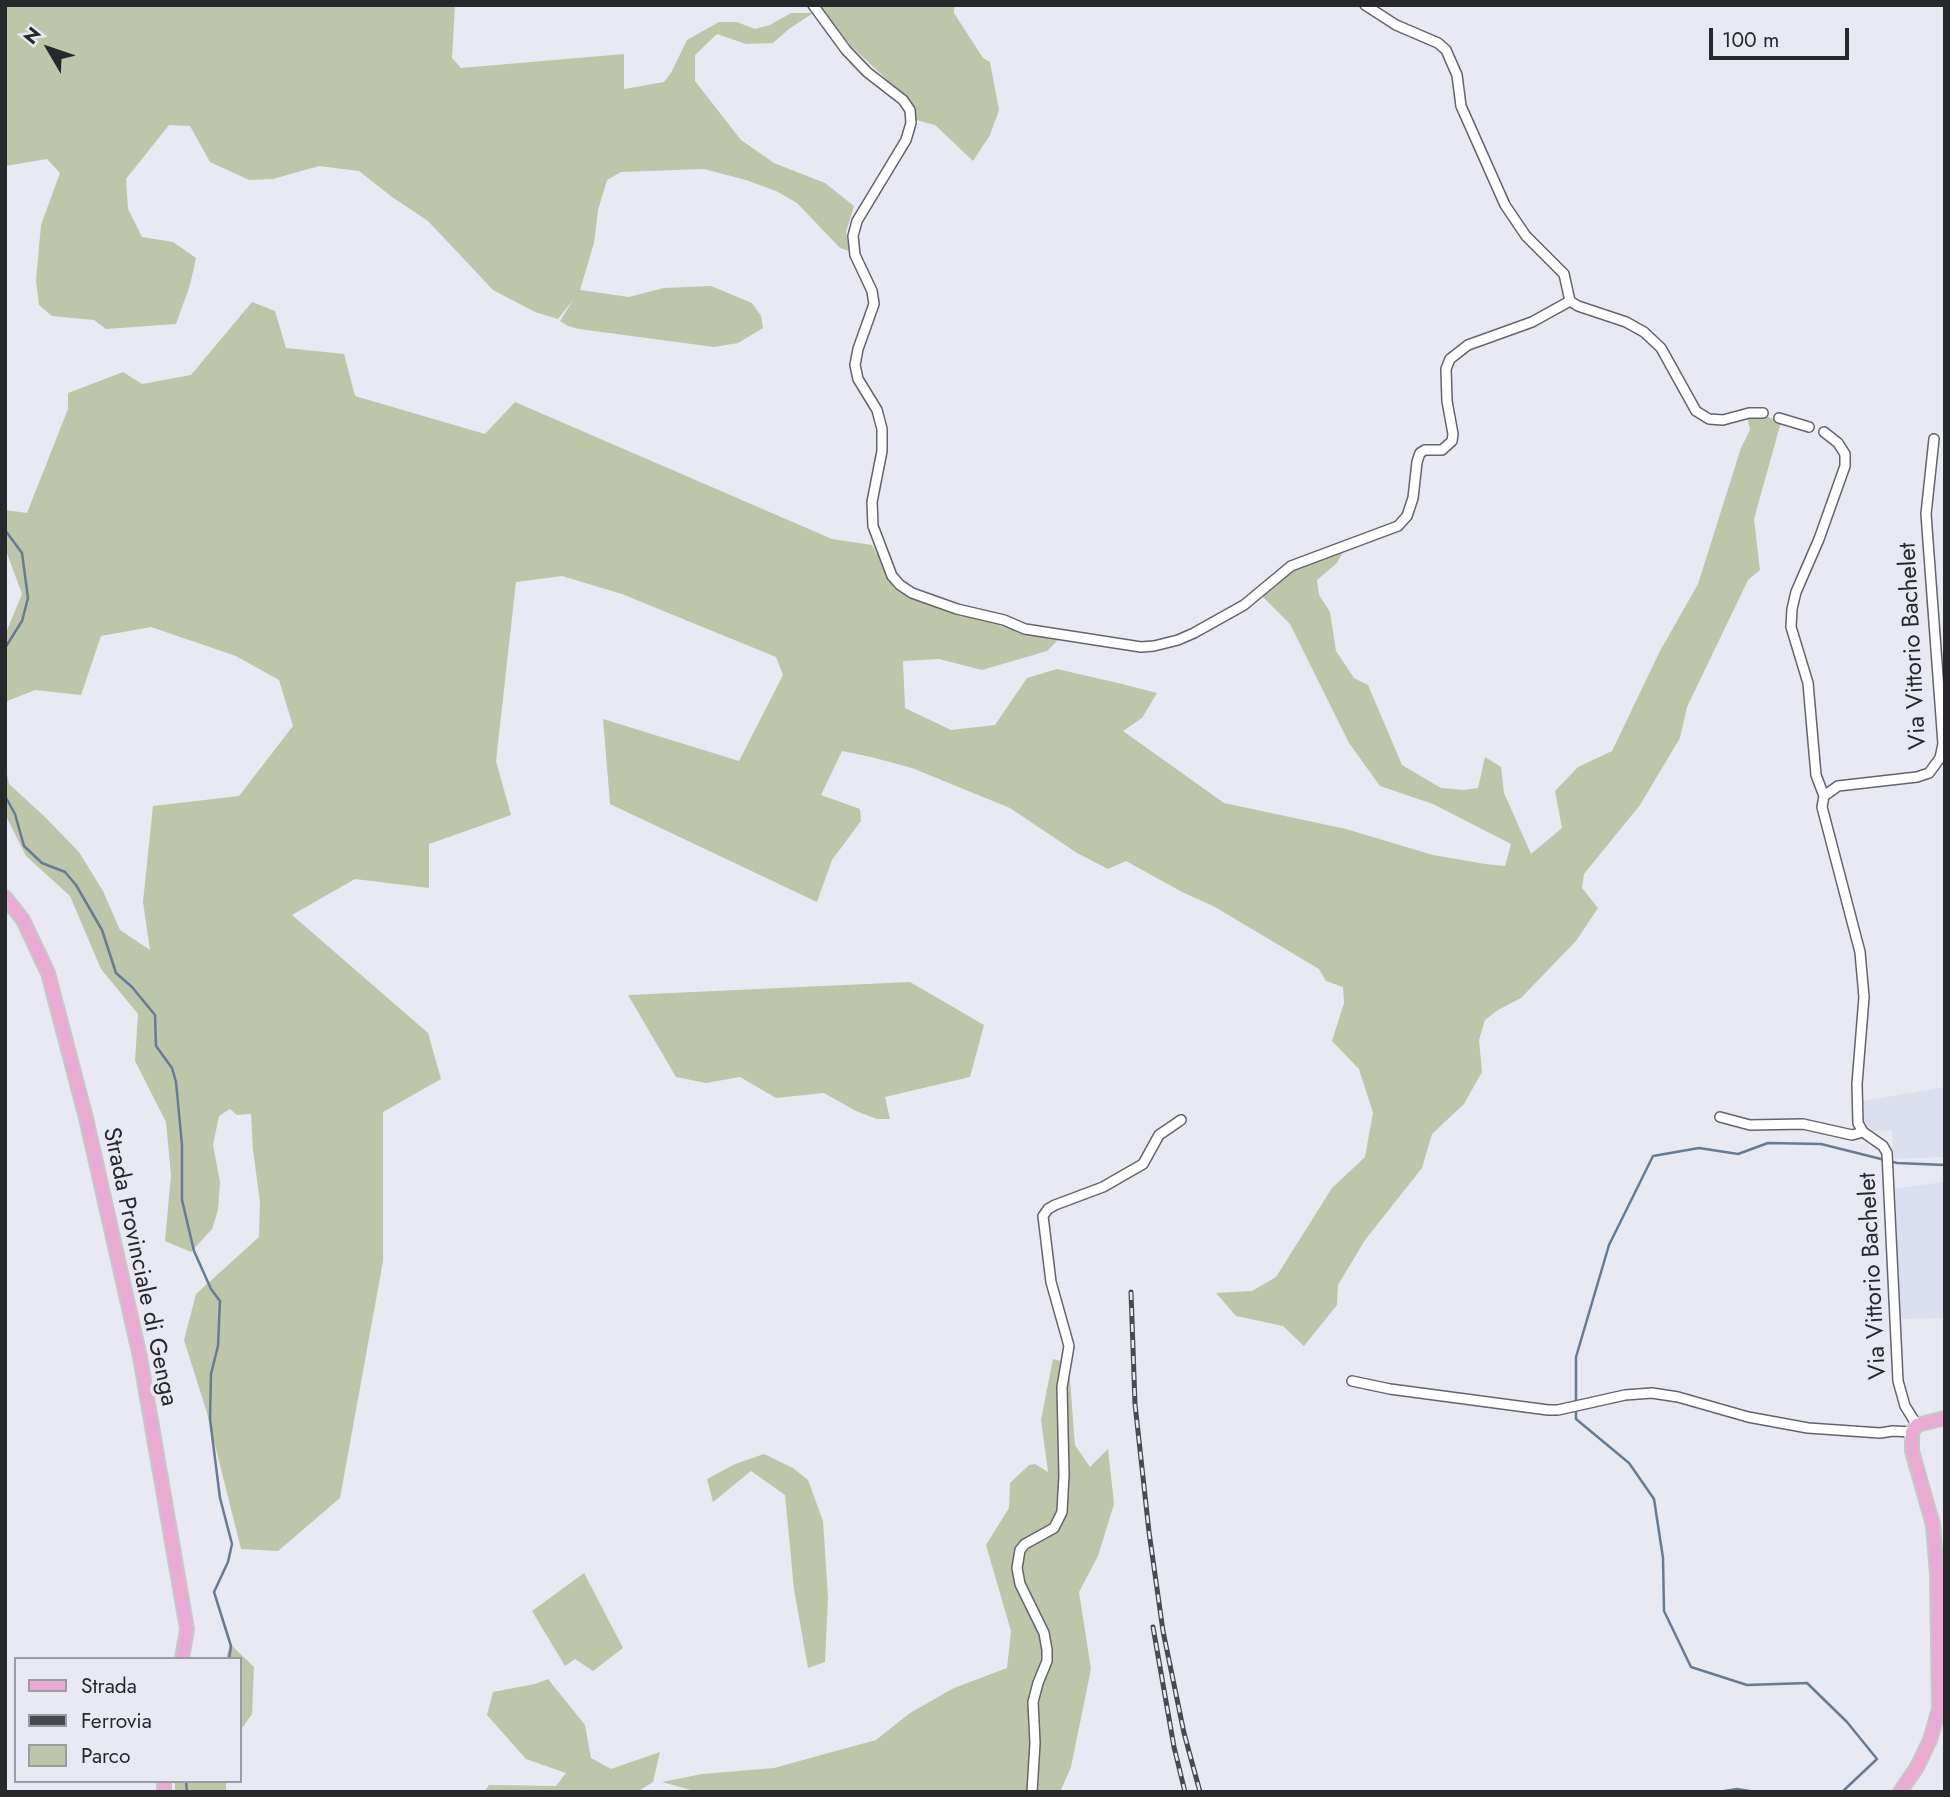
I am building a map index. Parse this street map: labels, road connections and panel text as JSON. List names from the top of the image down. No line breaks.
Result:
{"streets":{"main road":["Strada Provinciale di Genga"],"street":["Via Vittorio Bachelet"]},"legend":["Strada","Ferrovia","Parco"],"scale_bar":"100 m","north":"top left"}
